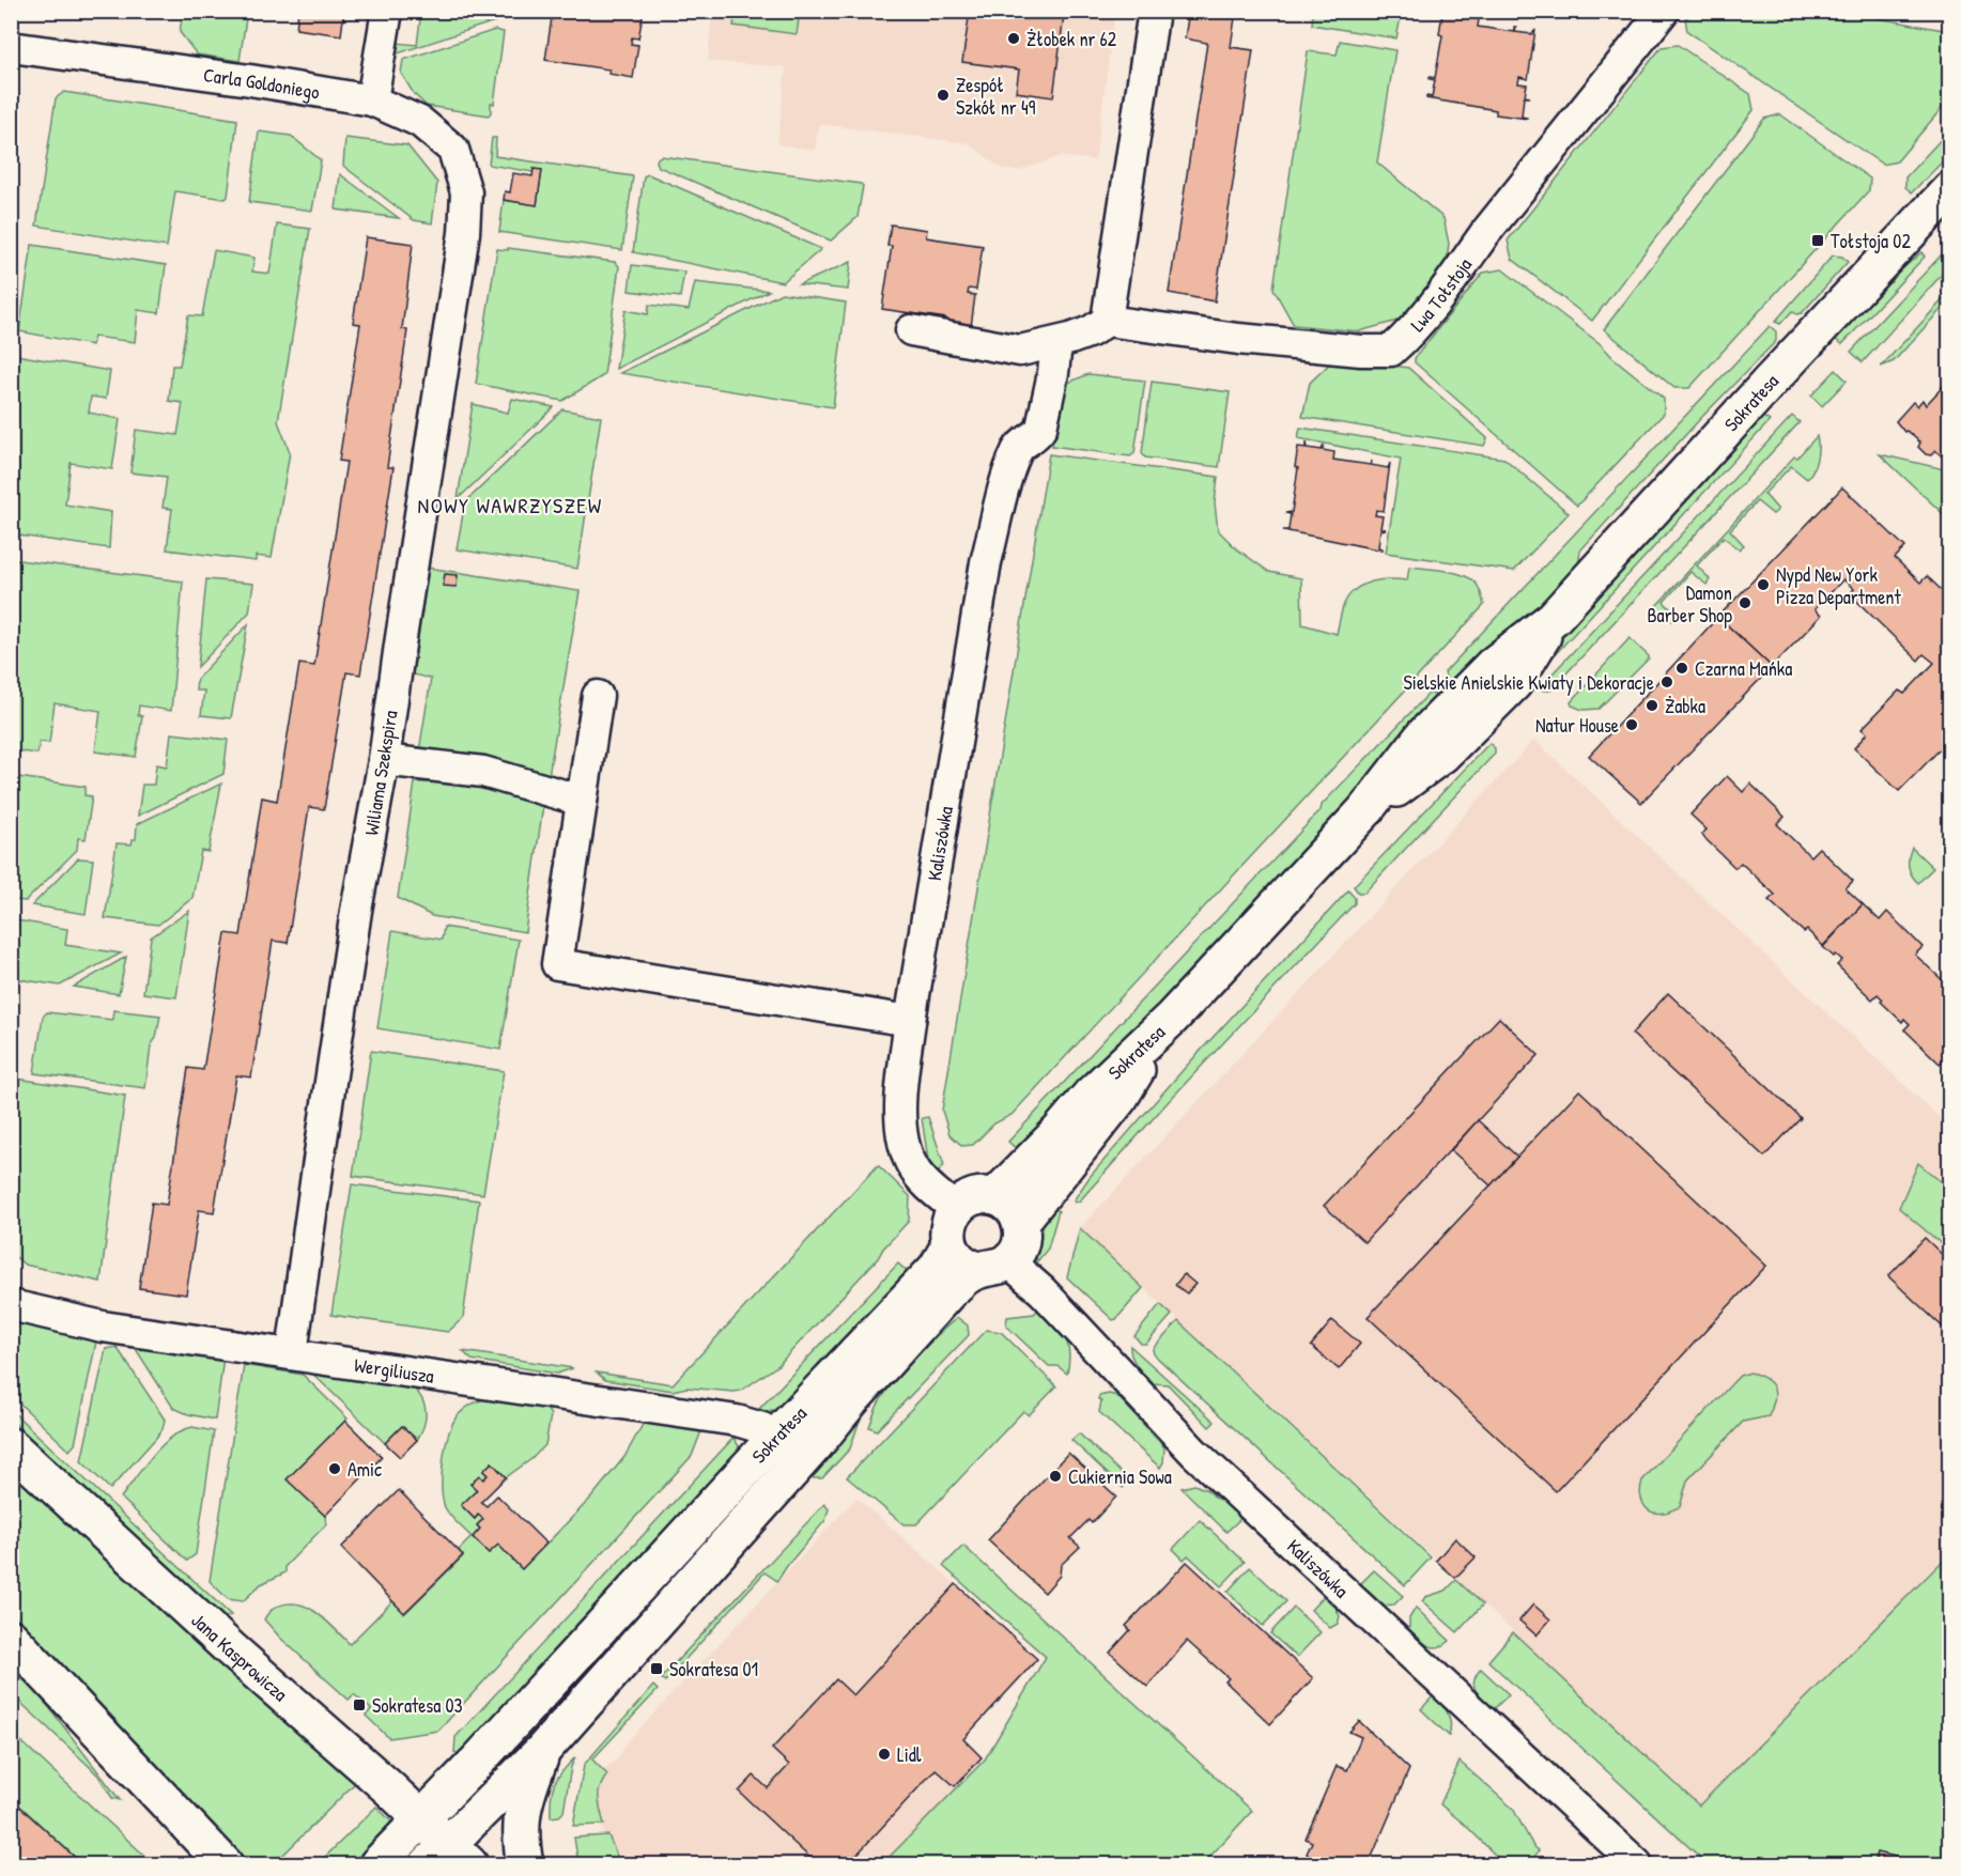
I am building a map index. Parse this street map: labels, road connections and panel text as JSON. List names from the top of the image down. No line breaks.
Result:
{"streets":{"street":["Carla Goldoniego","Lwa Tołstoja","Sokratesa","Wiliama Szekspira","Kaliszówka","Wergiliusza","Jana Kasprowicza"]},"crossings":[["Carla Goldoniego","Wiliama Szekspira"],["Sokratesa","Kaliszówka"],["Sokratesa","Wergiliusza"],["Sokratesa","Jana Kasprowicza"],["Wiliama Szekspira","Wergiliusza"]],"districts":["NOWY WAWRZYSZEW"],"places":{"other":["Żłobek nr 62","Zespół Szkół nr 49","Nypd New York Pizza Department","Damon Barber Shop","Czarna Mańka","Sielskie Anielskie Kwiaty i Dekoracje","Żabka","Natur House","Amic","Cukiernia Sowa","Lidl"],"transit":["Tołstoja 02","Sokratesa 01","Sokratesa 03"]}}
